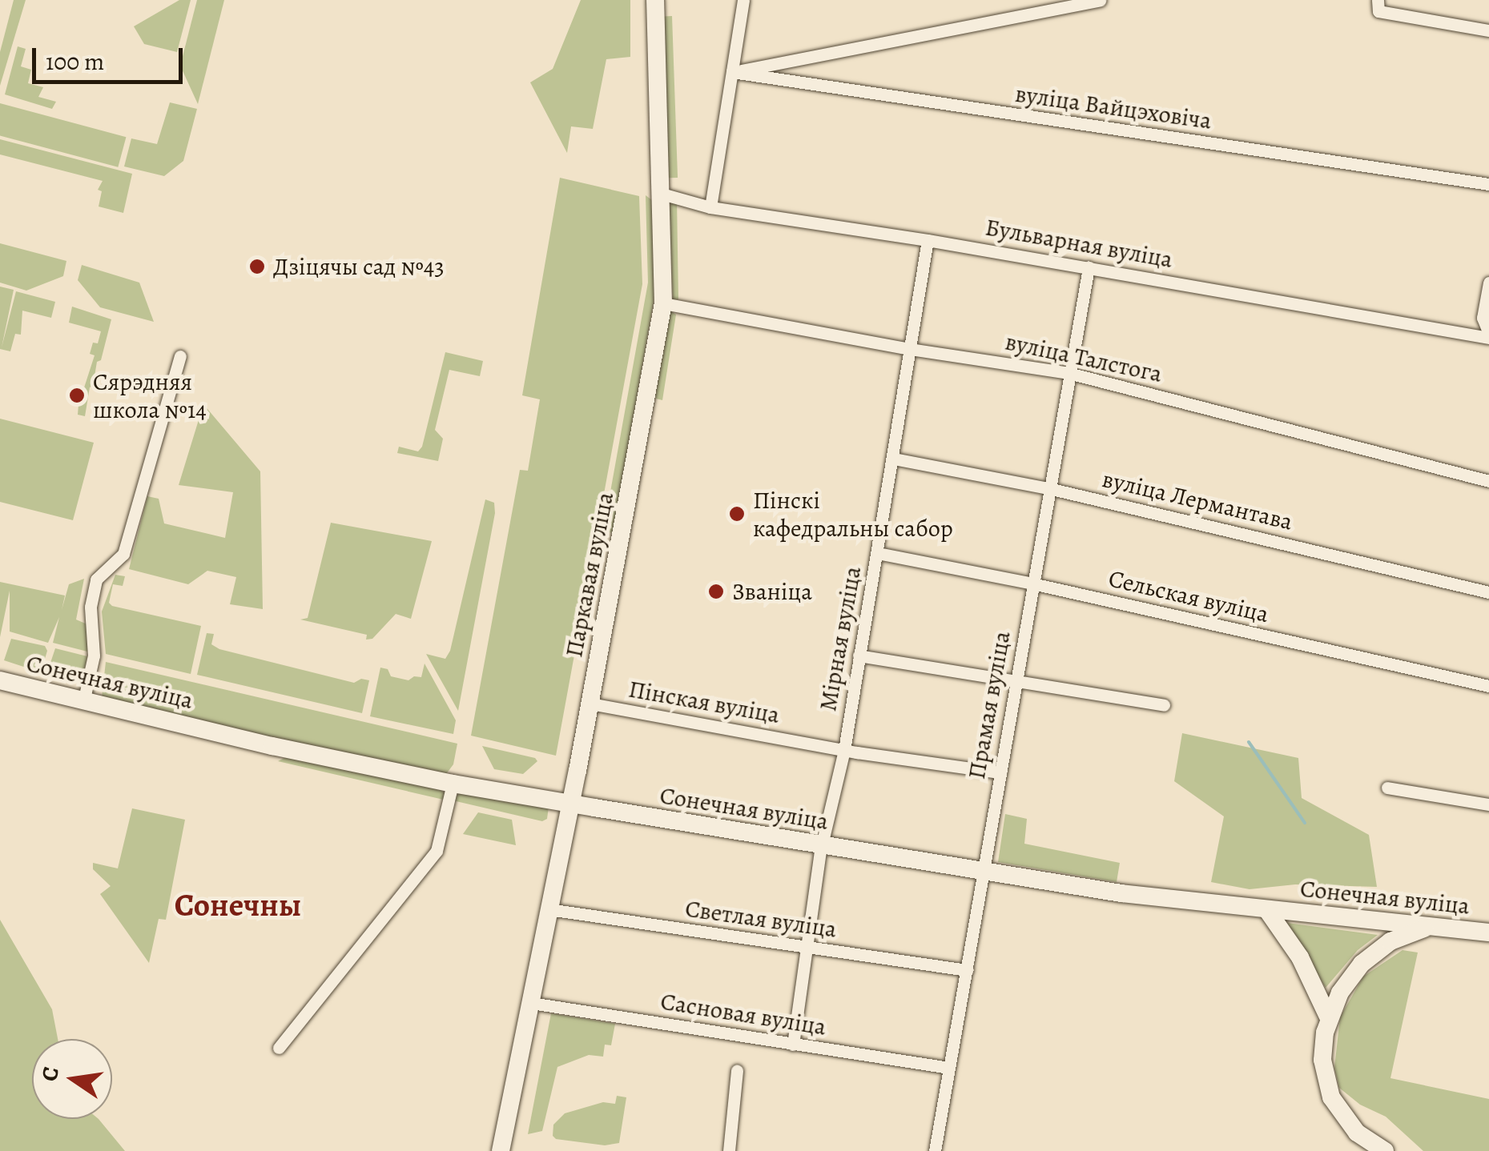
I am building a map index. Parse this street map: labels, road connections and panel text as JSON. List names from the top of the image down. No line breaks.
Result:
{"streets":{"street":["вуліца Вайцэховіча","Бульварная вуліца","вуліца Талстога","вуліца Лермантава","Паркавая вуліца","Сельская вуліца","Мірная вуліца","Сонечная вуліца","Пінская вуліца","Прамая вуліца","Светлая вуліца","Сасновая вуліца"]},"crossings":[["Бульварная вуліца","Паркавая вуліца"],["Бульварная вуліца","Мірная вуліца"],["Бульварная вуліца","Прамая вуліца"],["вуліца Талстога","Паркавая вуліца"],["вуліца Талстога","Мірная вуліца"],["вуліца Талстога","Прамая вуліца"],["вуліца Лермантава","Мірная вуліца"],["вуліца Лермантава","Прамая вуліца"],["Паркавая вуліца","Сонечная вуліца"],["Паркавая вуліца","Пінская вуліца"],["Паркавая вуліца","Светлая вуліца"],["Паркавая вуліца","Сасновая вуліца"],["Сельская вуліца","Мірная вуліца"],["Сельская вуліца","Прамая вуліца"],["Мірная вуліца","Сонечная вуліца"],["Мірная вуліца","Пінская вуліца"],["Мірная вуліца","Светлая вуліца"],["Мірная вуліца","Сасновая вуліца"],["Сонечная вуліца","Прамая вуліца"],["Пінская вуліца","Прамая вуліца"],["Прамая вуліца","Светлая вуліца"],["Прамая вуліца","Сасновая вуліца"]],"districts":["Сонечны"],"places":["Дзіцячы сад №43","Сярэдняя школа №14","Пінскі кафедральны сабор","Званіца"],"scale_bar":"100 m","north":"left"}
